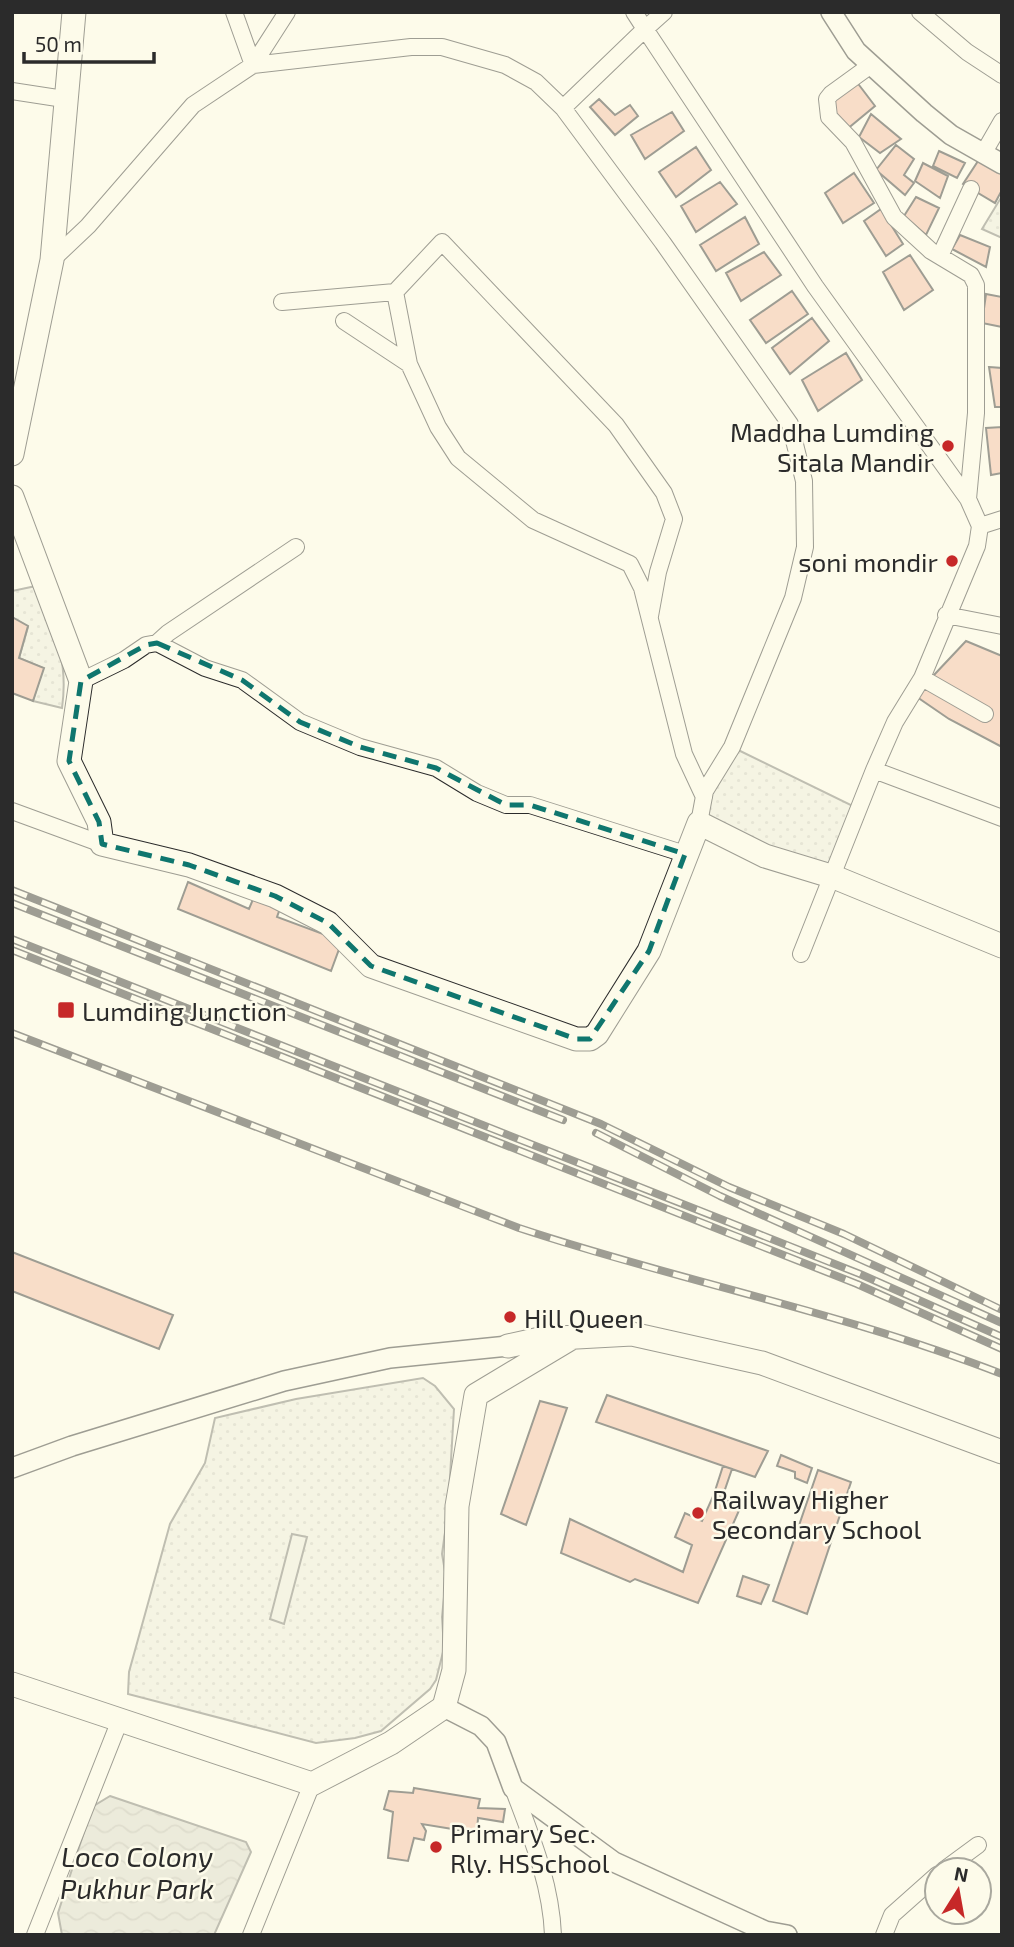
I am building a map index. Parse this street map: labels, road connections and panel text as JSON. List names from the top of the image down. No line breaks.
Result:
{"water":["Loco Colony Pukhur Park"],"places":{"other":["Maddha Lumding Sitala Mandir","soni mondir","Hill Queen","Railway Higher Secondary School","Primary Sec. Rly. HSSchool"],"transit":["Lumding Junction"]},"scale_bar":"50 m","north":"top"}
